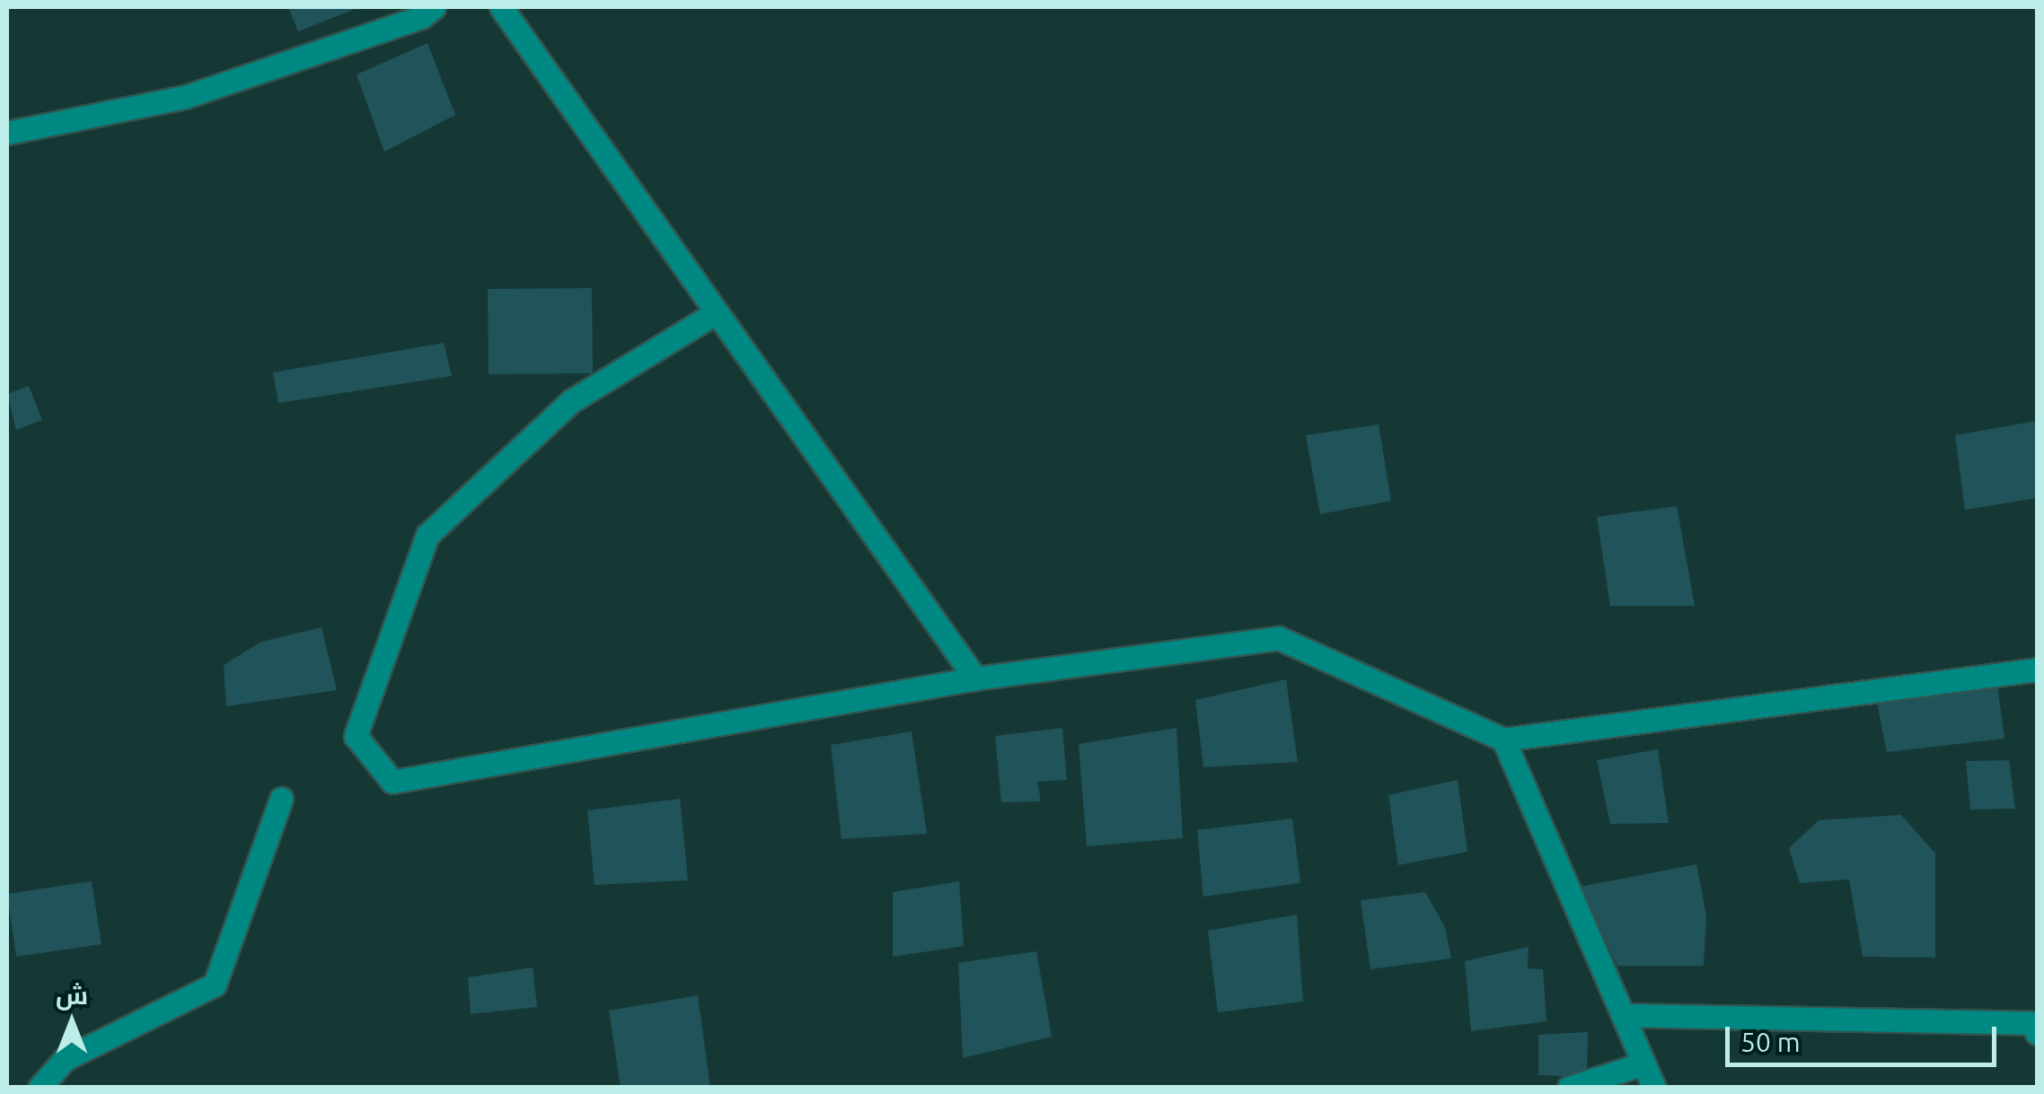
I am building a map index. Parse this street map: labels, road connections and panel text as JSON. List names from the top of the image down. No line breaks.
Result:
{"scale_bar":"50 m","north":"top"}
